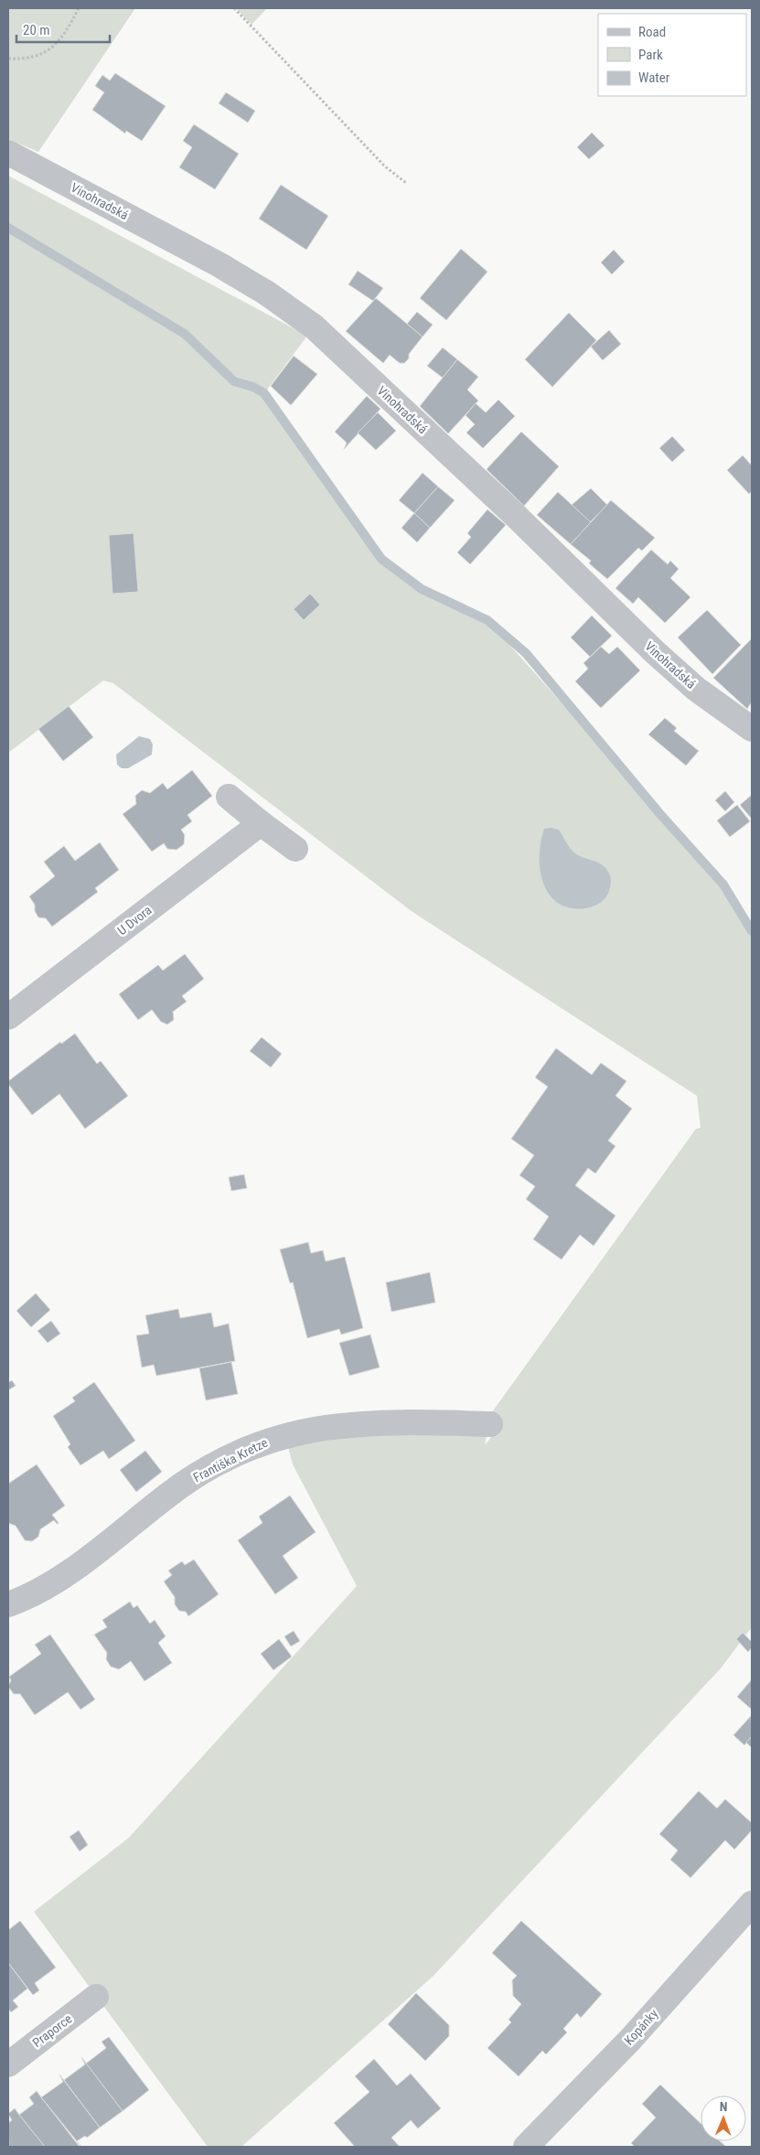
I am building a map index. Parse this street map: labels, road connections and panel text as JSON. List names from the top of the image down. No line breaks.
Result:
{"streets":{"street":["Vinohradská","U Dvora","Františka Kretze","Kopánky","Praporce"]},"legend":["Road","Park","Water"],"scale_bar":"20 m","north":"top"}
